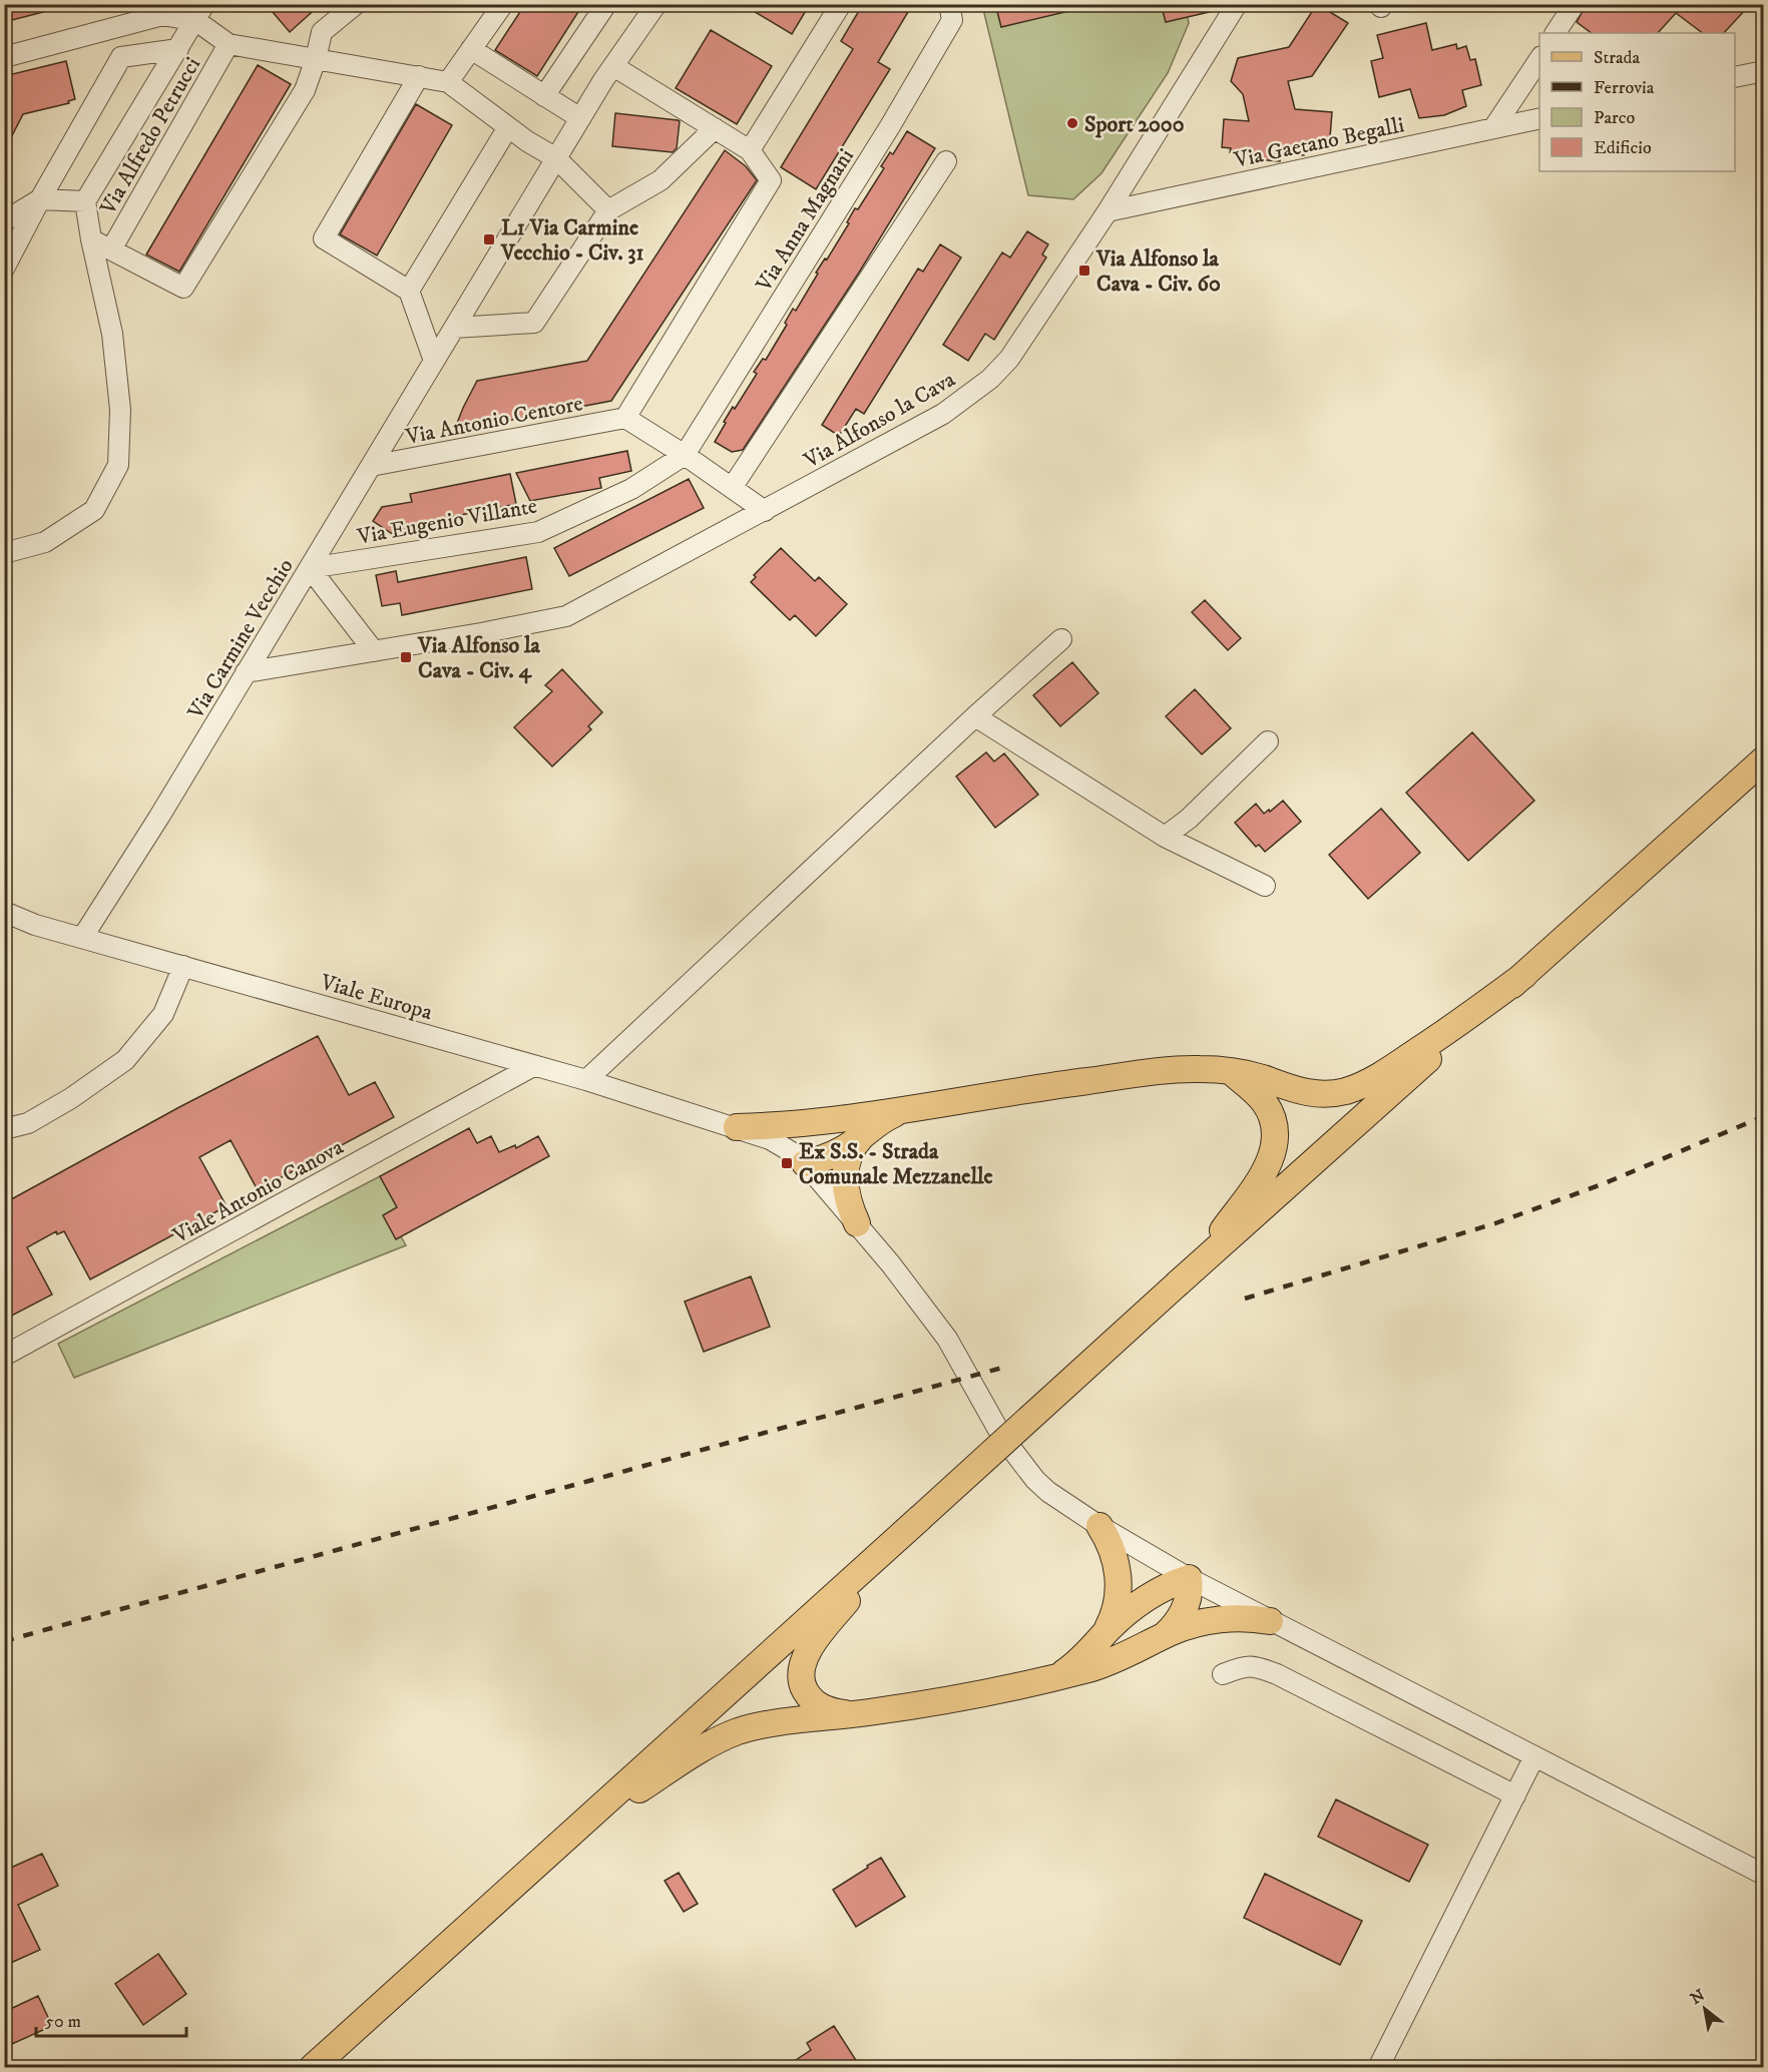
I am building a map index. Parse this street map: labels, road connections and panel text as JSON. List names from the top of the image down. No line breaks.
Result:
{"streets":{"street":["Via Alfredo Petrucci","Via Gaetano Begalli","Via Anna Magnani","Via Antonio Centore","Via Alfonso la Cava","Via Eugenio Villante","Via Carmine Vecchio","Viale Europa","Viale Antonio Canova"]},"crossings":[["Via Gaetano Begalli","Via Alfonso la Cava"],["Via Anna Magnani","Via Eugenio Villante"],["Via Antonio Centore","Via Carmine Vecchio"],["Via Alfonso la Cava","Via Carmine Vecchio"],["Via Eugenio Villante","Via Carmine Vecchio"],["Via Carmine Vecchio","Viale Europa"],["Viale Europa","Viale Antonio Canova"]],"places":{"other":["Sport 2000"],"transit":["L1 Via Carmine Vecchio - Civ. 31","Via Alfonso la Cava - Civ. 60","Via Alfonso la Cava - Civ. 4","Ex S.S. - Strada Comunale Mezzanelle"]},"legend":["Strada","Ferrovia","Parco","Edificio"],"scale_bar":"50 m","north":"top left"}
